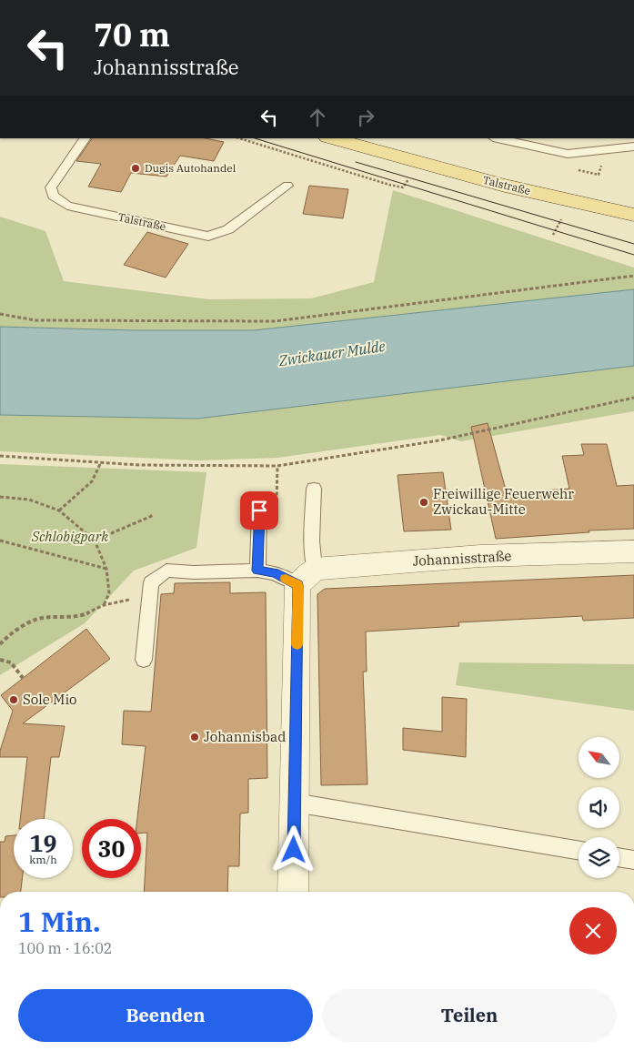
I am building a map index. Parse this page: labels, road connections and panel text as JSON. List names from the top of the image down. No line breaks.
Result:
{"streets":{"main road":["Talstraße"],"street":["Johannisstraße"]},"water":["Zwickauer Mulde"],"parks":["Schlobigpark"],"places":["Dugis Autohandel","Freiwillige Feuerwehr Zwickau-Mitte","Sole Mio","Johannisbad"],"north":"top left","page":{"turn":["70 m","Johannisstraße"],"speed":"19 km/h","limit":"30","heading":["1 Min.","100 m · 16:02"],"buttons":["Beenden","Teilen"]}}
